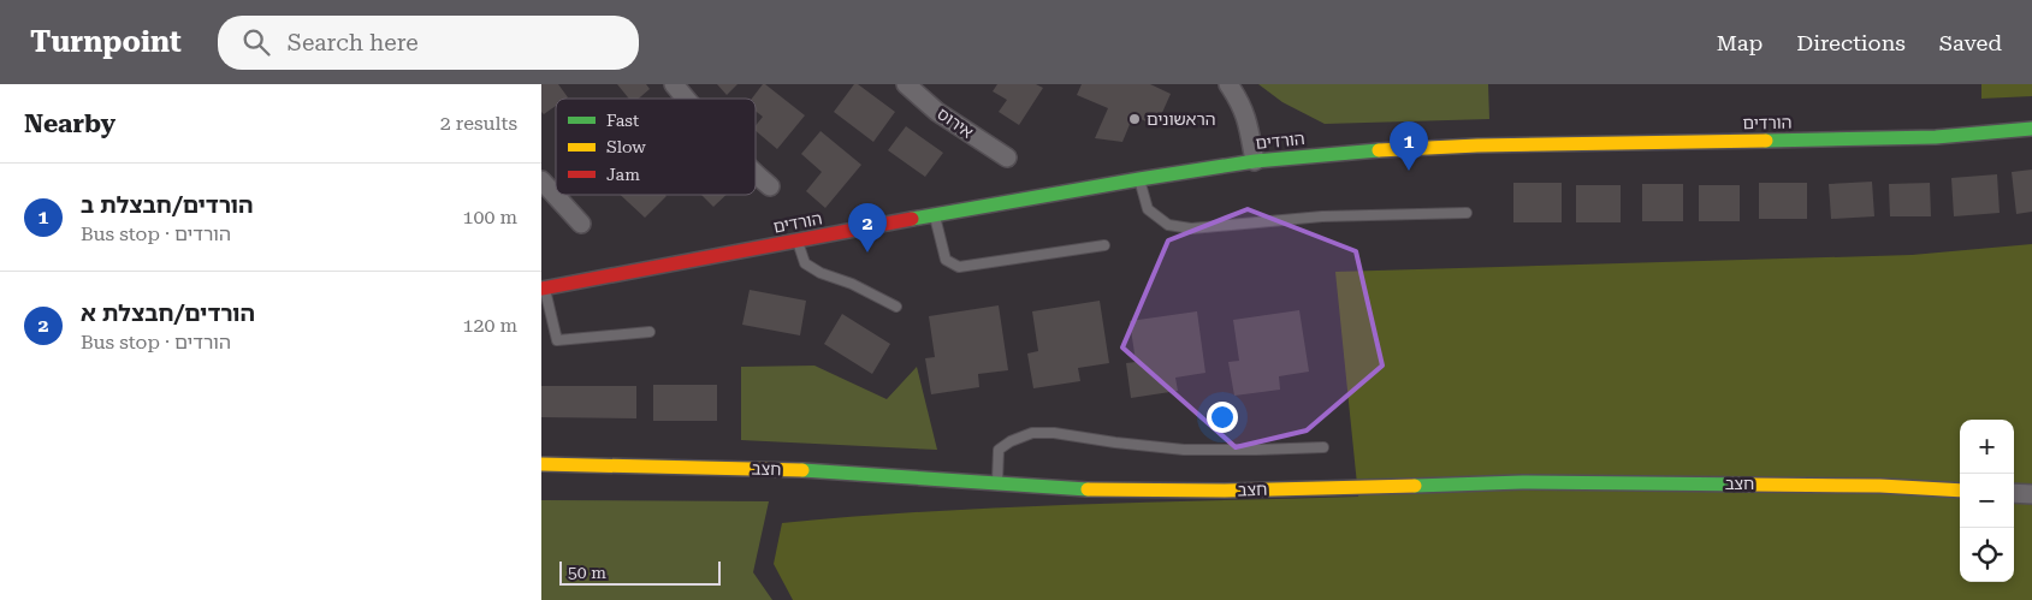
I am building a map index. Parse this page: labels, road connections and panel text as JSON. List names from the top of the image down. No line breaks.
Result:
{"streets":{"street":["אירוס","הורדים","חצב"]},"places":["הראשונים"],"legend":["Fast","Slow","Jam"],"scale_bar":"50 m","page":{"header":"Turnpoint","search":"Search here","nav":["Map","Directions","Saved"],"heading":["Nearby","2 results"],"pins":["1","2"],"list":[{"mark":"1","name":"הורדים/חבצלת ב","note":"Bus stop · הורדים","value":"100 m"},{"mark":"2","name":"הורדים/חבצלת א","note":"Bus stop · הורדים","value":"120 m"}],"map_buttons":["+","−"],"scale":"50 m"}}
